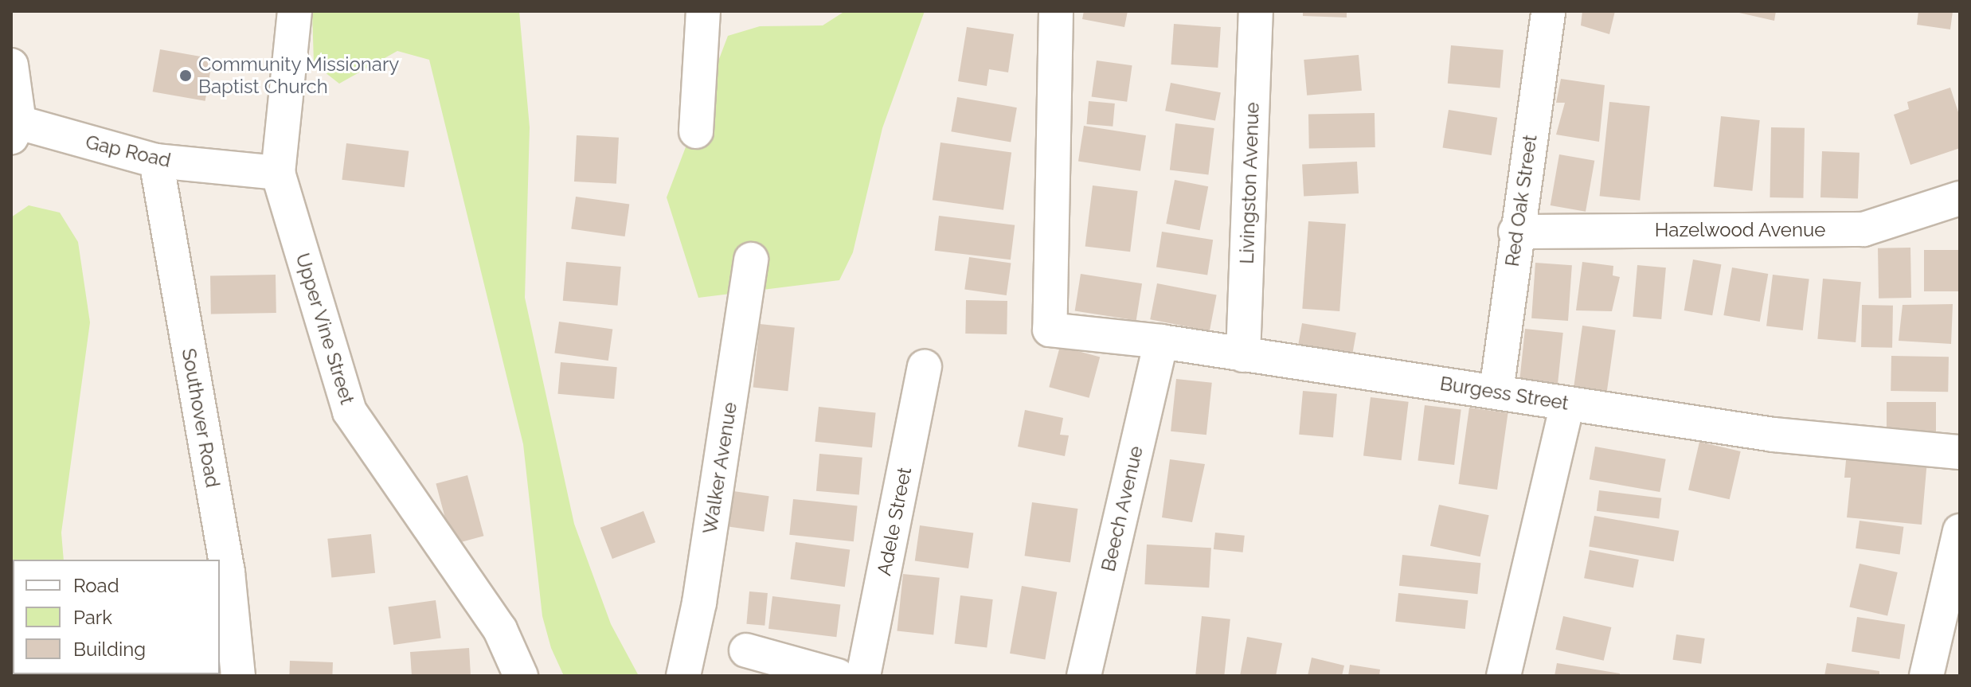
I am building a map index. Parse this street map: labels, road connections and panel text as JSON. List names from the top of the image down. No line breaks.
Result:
{"streets":{"street":["Gap Road","Livingston Avenue","Red Oak Street","Hazelwood Avenue","Upper Vine Street","Burgess Street","Southover Road","Walker Avenue","Beech Avenue","Adele Street"]},"crossings":[["Gap Road","Upper Vine Street"],["Gap Road","Southover Road"],["Livingston Avenue","Burgess Street"],["Red Oak Street","Hazelwood Avenue"],["Red Oak Street","Burgess Street"],["Burgess Street","Beech Avenue"]],"places":["Community Missionary Baptist Church"],"legend":["Road","Park","Building"]}
